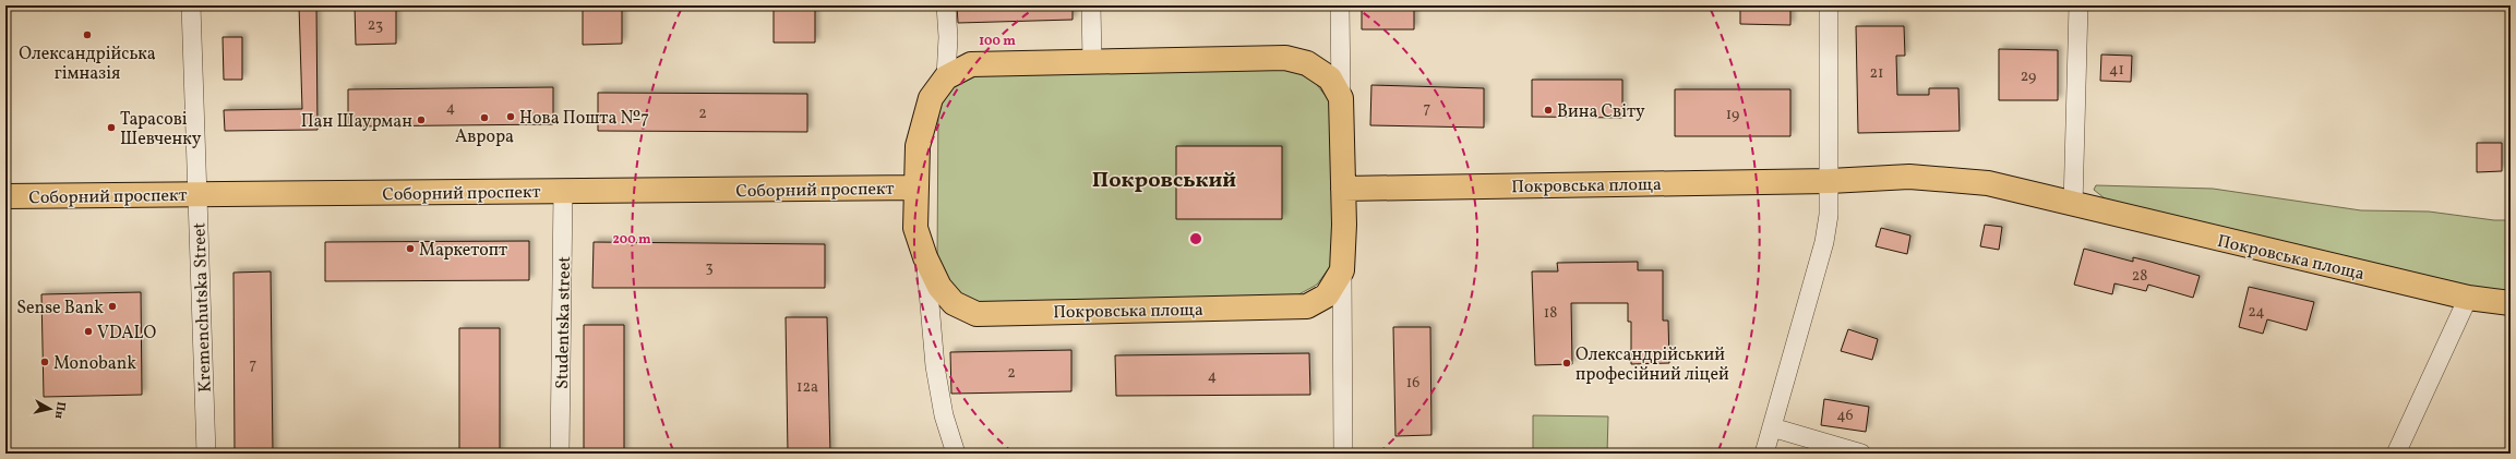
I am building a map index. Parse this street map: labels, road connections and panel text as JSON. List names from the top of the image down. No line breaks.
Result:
{"streets":{"highway":["Покровська площа","Соборний проспект"],"street":["Kremenchutska Street","Studentska street"]},"crossings":[["Покровська площа","Соборний проспект"],["Соборний проспект","Kremenchutska Street"],["Соборний проспект","Studentska street"]],"districts":["Покровський"],"places":["Олександрійська гімназія","Вина Світу","Нова Пошта №7","Аврора","Пан Шаурман","Тарасові Шевченку","Маркетопт","Sense Bank","VDALO","Monobank","Олександрійський професійний ліцей"],"house_numbers":["23","41","21","29","4","7","2","19","3","28","24","18","7","2","4","16","12а","46"],"north":"right","rings":["100 m","200 m"]}
